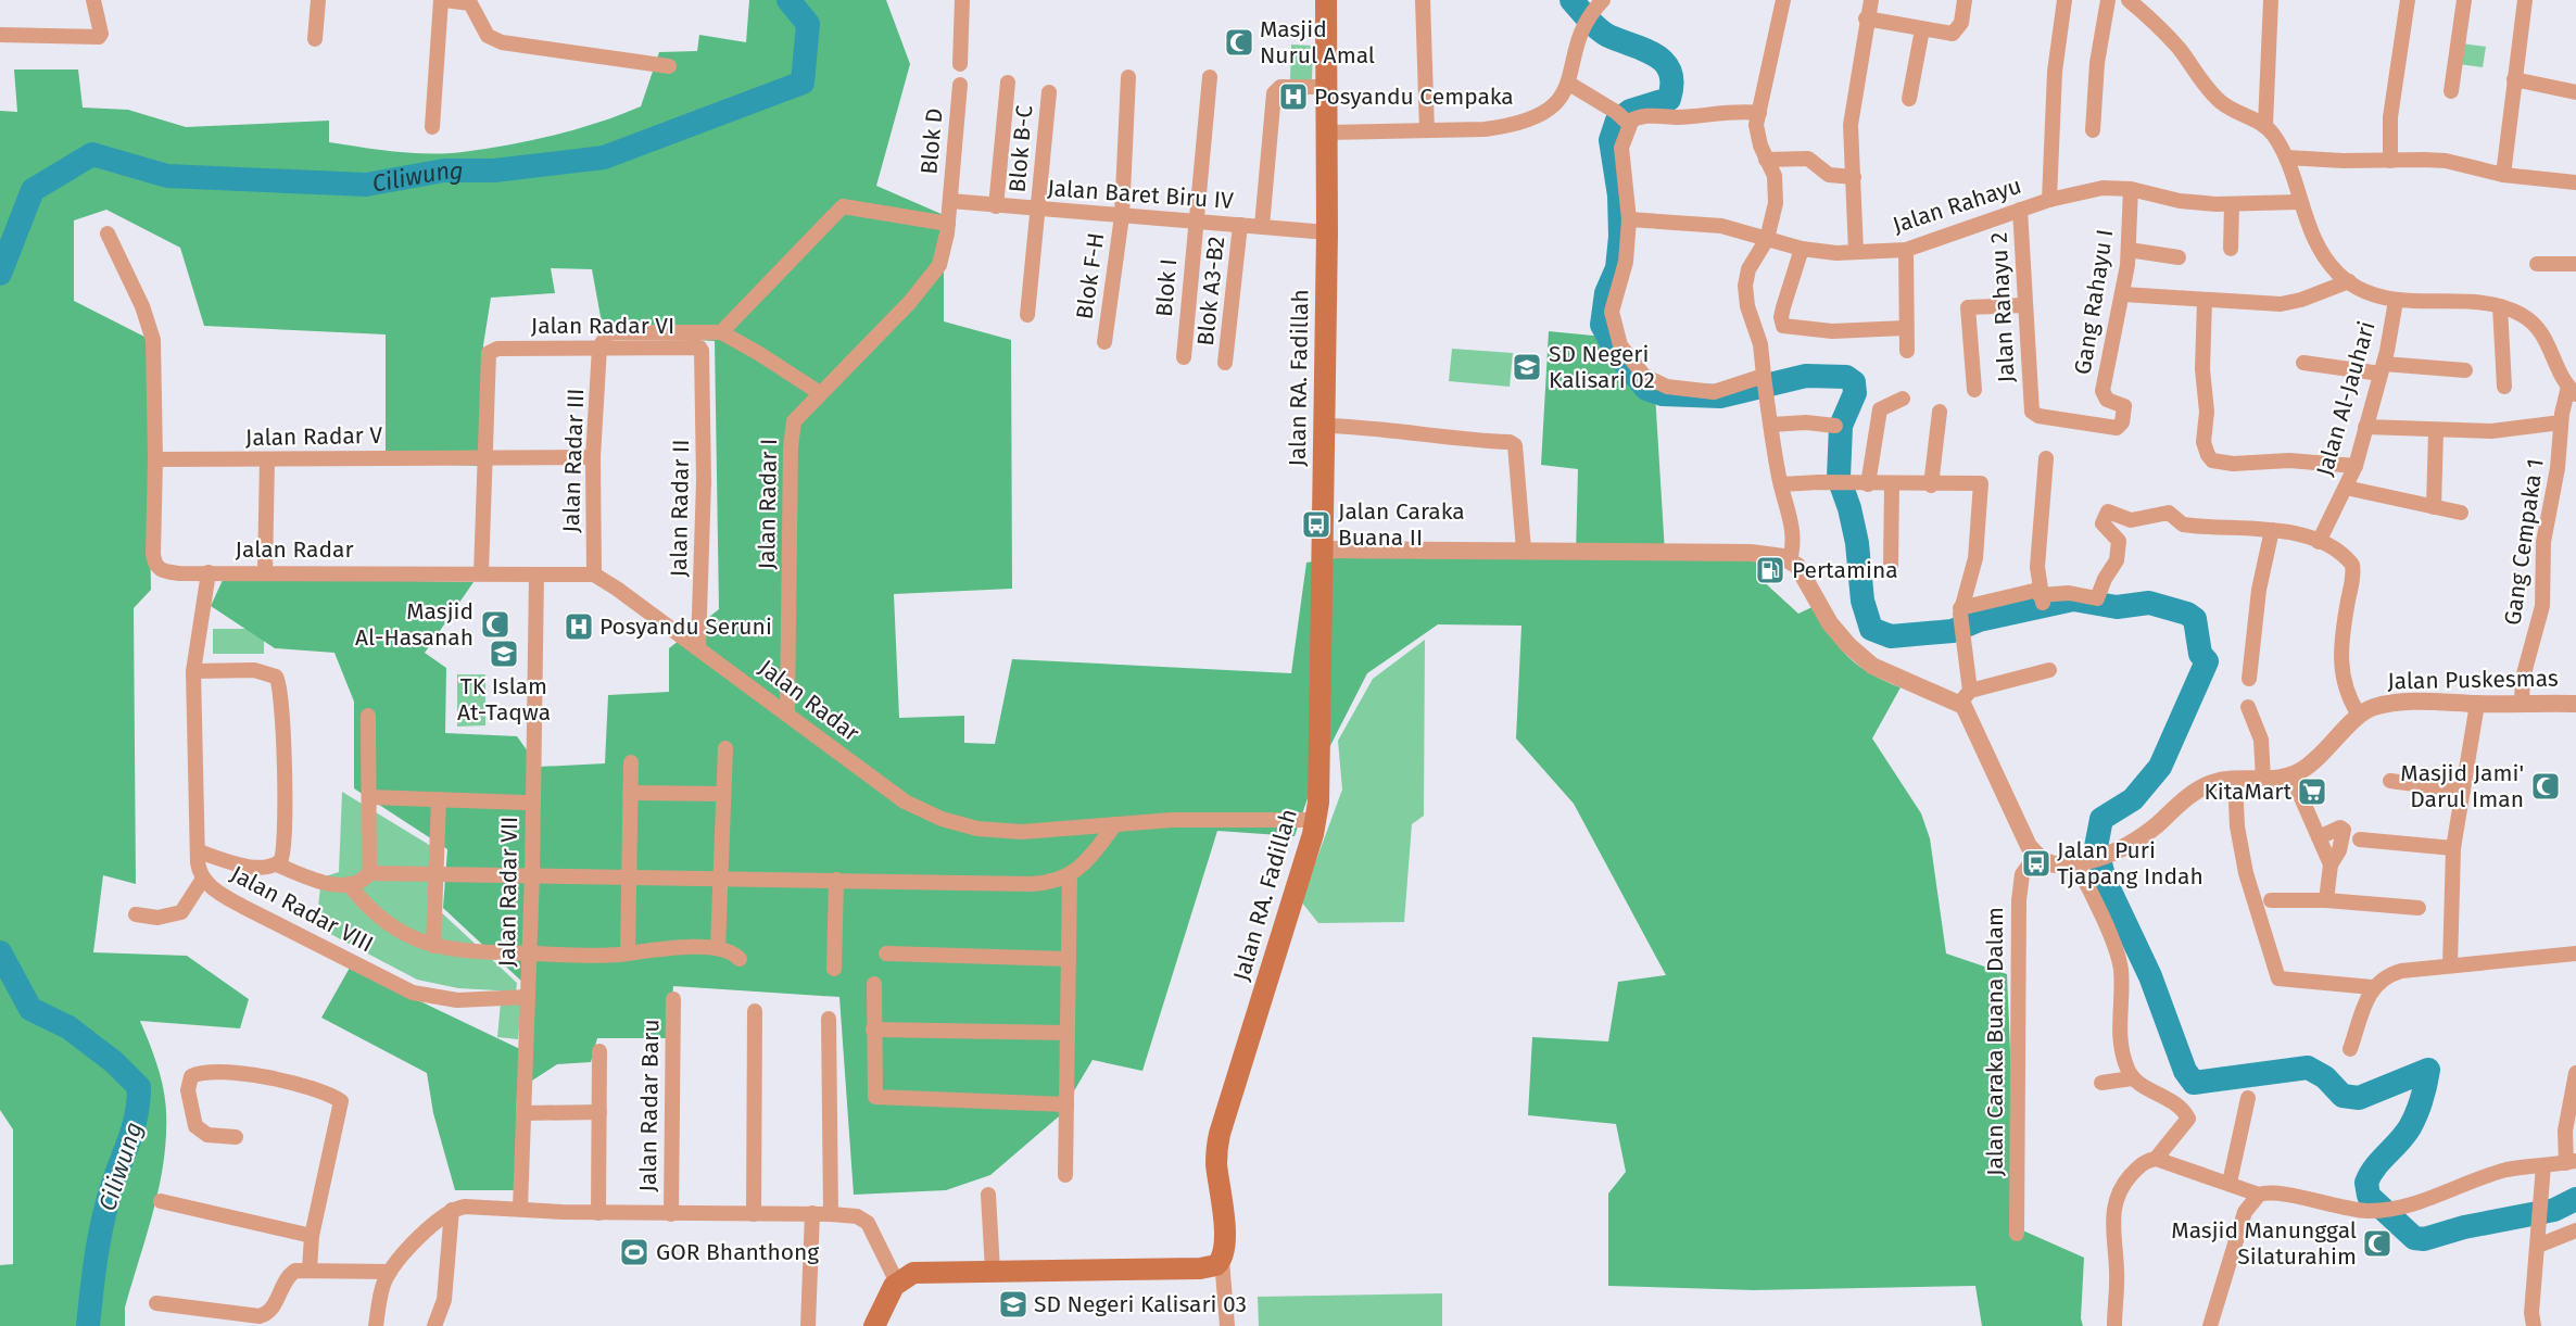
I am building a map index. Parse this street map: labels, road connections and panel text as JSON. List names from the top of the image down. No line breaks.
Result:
{"streets":{"main road":["Jalan RA. Fadillah"],"street":["Blok D","Blok B-C","Jalan Baret Biru IV","Jalan Rahayu","Blok F-H","Blok I","Blok A3-B2","Gang Rahayu I","Jalan Rahayu 2","Jalan Radar VI","Jalan Al-Jauhari","Jalan Radar V","Jalan Radar III","Jalan Radar I","Jalan Radar II","Gang Cempaka 1","Jalan Radar","Jalan Puskesmas","Jalan Radar VII","Jalan Radar VIII","Jalan Caraka Buana Dalam","Jalan Radar Baru"]},"crossings":[["Blok D","Jalan Baret Biru IV"],["Blok D","Jalan Radar I"],["Blok B-C","Jalan Baret Biru IV"],["Jalan Baret Biru IV","Blok F-H"],["Jalan Baret Biru IV","Blok I"],["Jalan Baret Biru IV","Blok A3-B2"],["Jalan Baret Biru IV","Jalan RA. Fadillah"],["Jalan Baret Biru IV","Jalan Radar I"],["Jalan Rahayu","Gang Rahayu I"],["Jalan Rahayu","Jalan Rahayu 2"],["Gang Rahayu I","Jalan Rahayu 2"],["Jalan Radar VI","Jalan Radar V"],["Jalan Radar VI","Jalan Radar III"],["Jalan Radar VI","Jalan Radar II"],["Jalan RA. Fadillah","Jalan Radar"],["Jalan Radar V","Jalan Radar III"],["Jalan Radar V","Jalan Radar"],["Jalan Radar III","Jalan Radar"],["Jalan Radar I","Jalan Radar"],["Jalan Radar II","Jalan Radar"],["Gang Cempaka 1","Jalan Puskesmas"],["Jalan Radar","Jalan Radar VII"],["Jalan Radar","Jalan Radar VIII"],["Jalan Radar VII","Jalan Radar VIII"],["Jalan Radar VII","Jalan Radar Baru"]],"water":["Ciliwung"],"places":{"mosque":["Masjid Nurul Amal","Masjid Al-Hasanah","Masjid Jami' Darul Iman","Masjid Manunggal Silaturahim"],"hospital":["Posyandu Cempaka","Posyandu Seruni"],"school or university":["SD Negeri Kalisari 02","TK Islam At-Taqwa","SD Negeri Kalisari 03"],"bus stop":["Jalan Caraka Buana II","Jalan Puri Tjapang Indah"],"fuel station":["Pertamina"],"supermarket":["KitaMart"],"sports":["GOR Bhanthong"]}}
